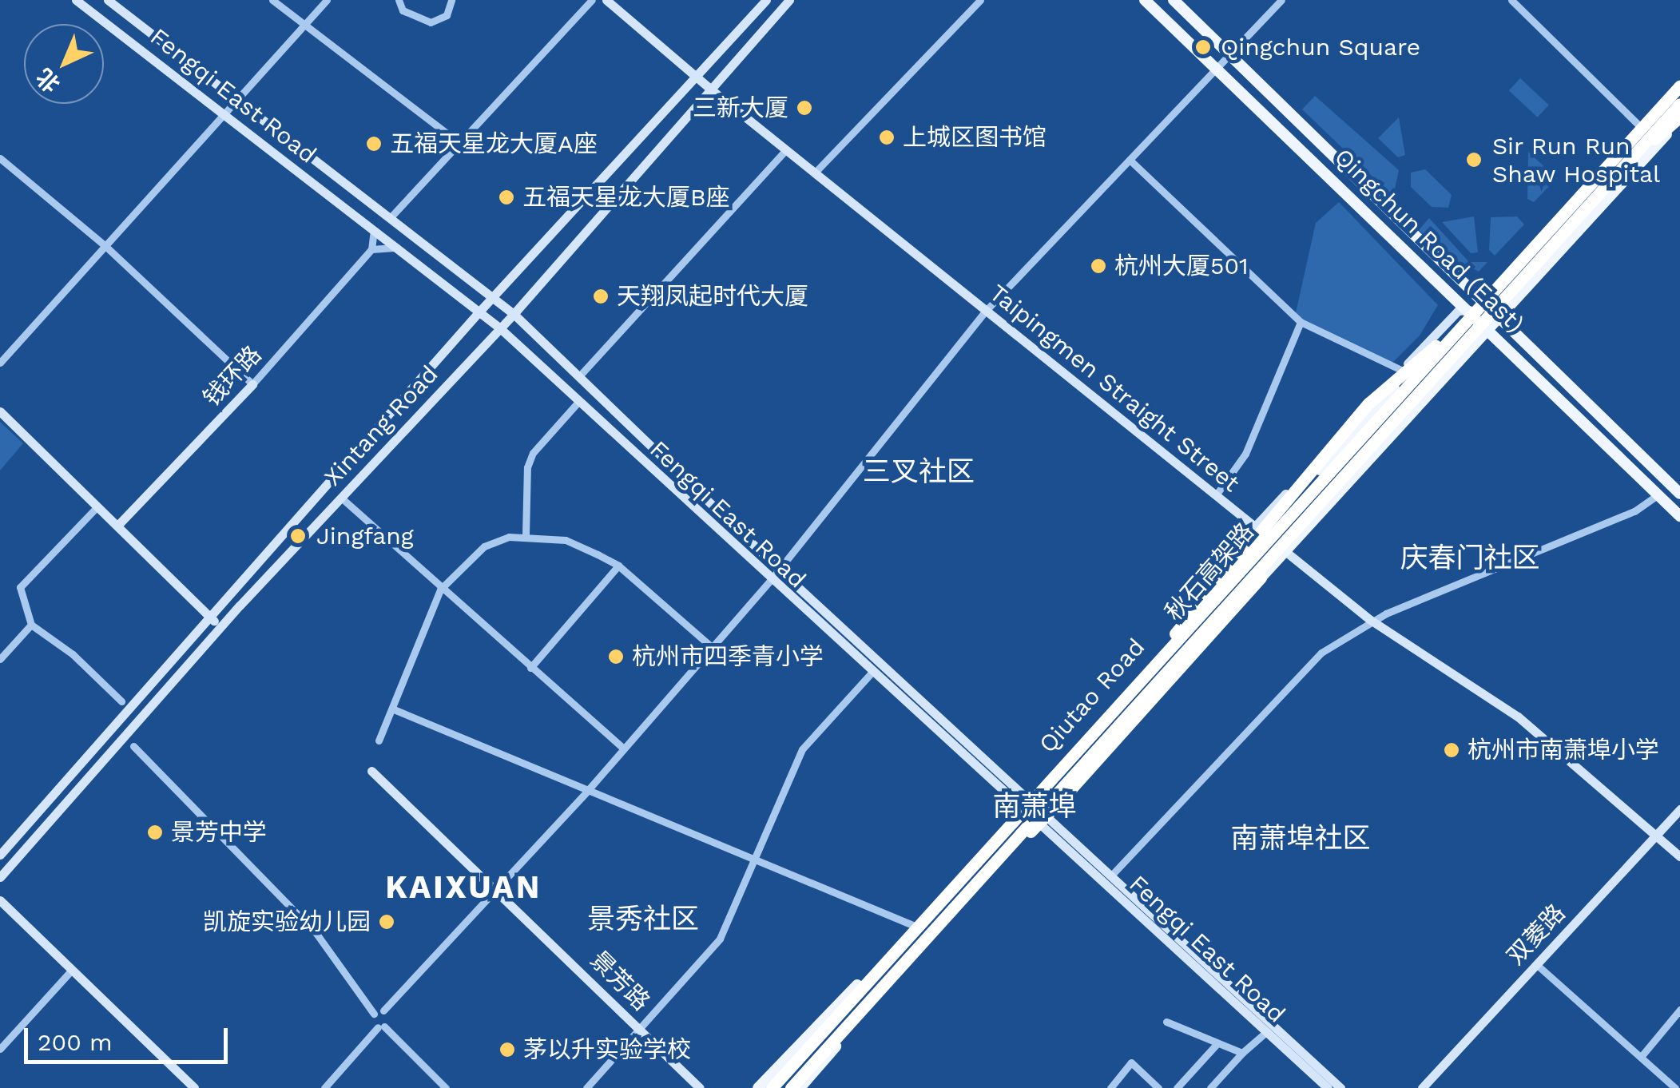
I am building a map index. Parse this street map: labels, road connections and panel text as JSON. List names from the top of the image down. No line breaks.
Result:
{"streets":{"highway":["秋石高架路"],"main road":["Fengqi East Road","Qingchun Road (East)","钱环路","Taipingmen Straight Street","Xintang Road","Qiutao Road","双菱路","景芳路"]},"crossings":[["Fengqi East Road","Xintang Road"],["Fengqi East Road","Qiutao Road"],["Qingchun Road (East)","Qiutao Road"],["Taipingmen Straight Street","Xintang Road"],["Taipingmen Straight Street","Qiutao Road"],["Taipingmen Straight Street","双菱路"],["秋石高架路","Qiutao Road"]],"districts":["三叉社区","庆春门社区","南萧埠","南萧埠社区","KAIXUAN","景秀社区"],"places":["Qingchun Square","三新大厦","上城区图书馆","五福天星龙大厦A座","Sir Run Run Shaw Hospital","五福天星龙大厦B座","杭州大厦501","天翔凤起时代大厦","Jingfang","杭州市四季青小学","杭州市南萧埠小学","景芳中学","凯旋实验幼儿园","茅以升实验学校"],"scale_bar":"200 m","north":"bottom left"}
